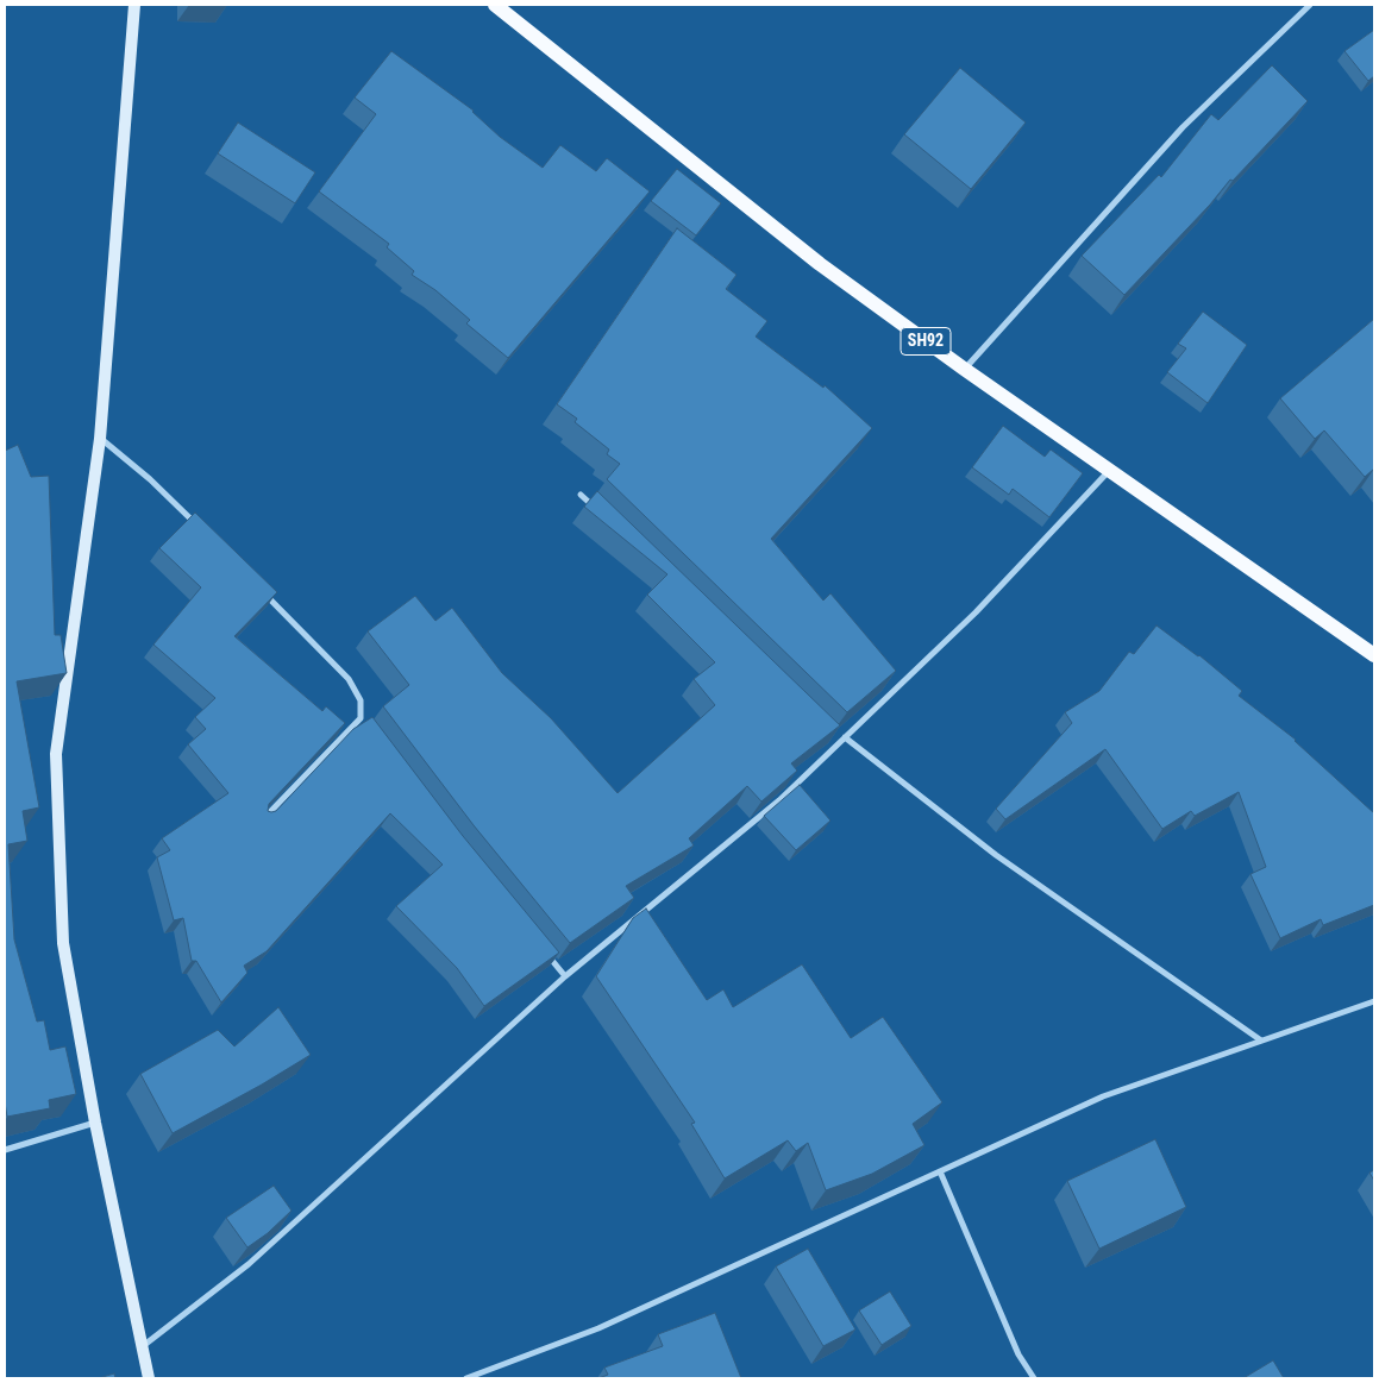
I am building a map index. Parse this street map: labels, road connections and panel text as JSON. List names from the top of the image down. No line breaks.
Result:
{"streets":{"main road":["SH92"]}}
